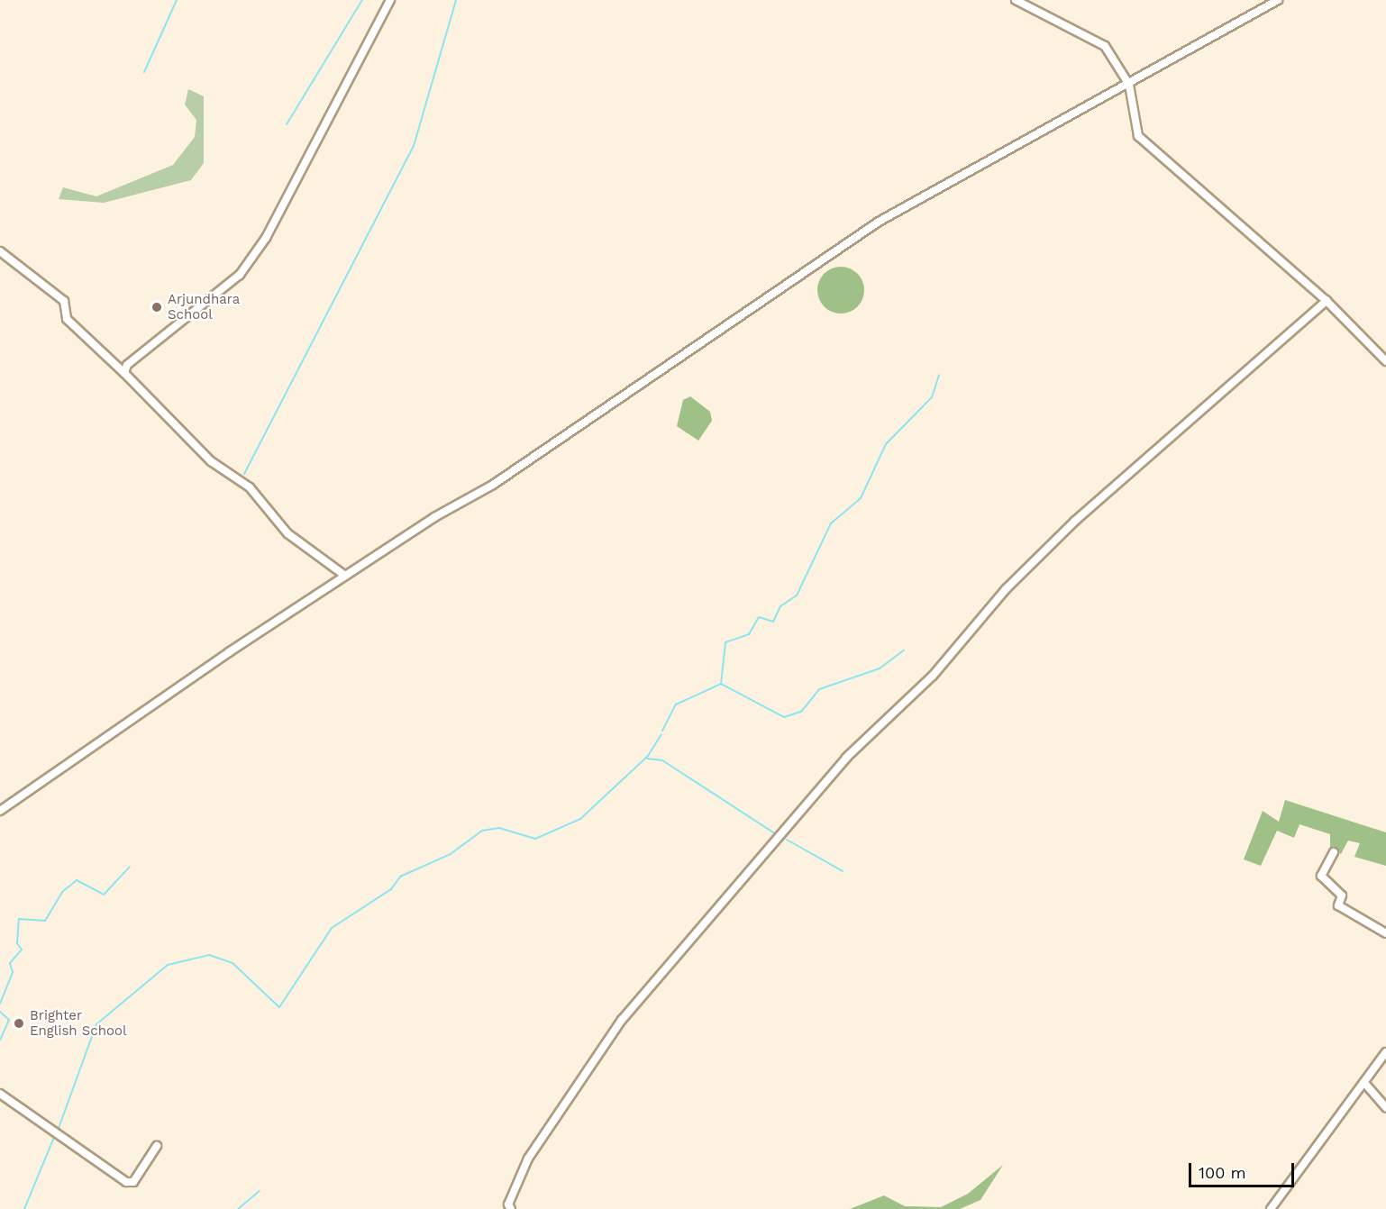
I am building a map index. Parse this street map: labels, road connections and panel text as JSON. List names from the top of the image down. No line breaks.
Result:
{"places":["Arjundhara School","Brighter English School"],"scale_bar":"100 m"}
